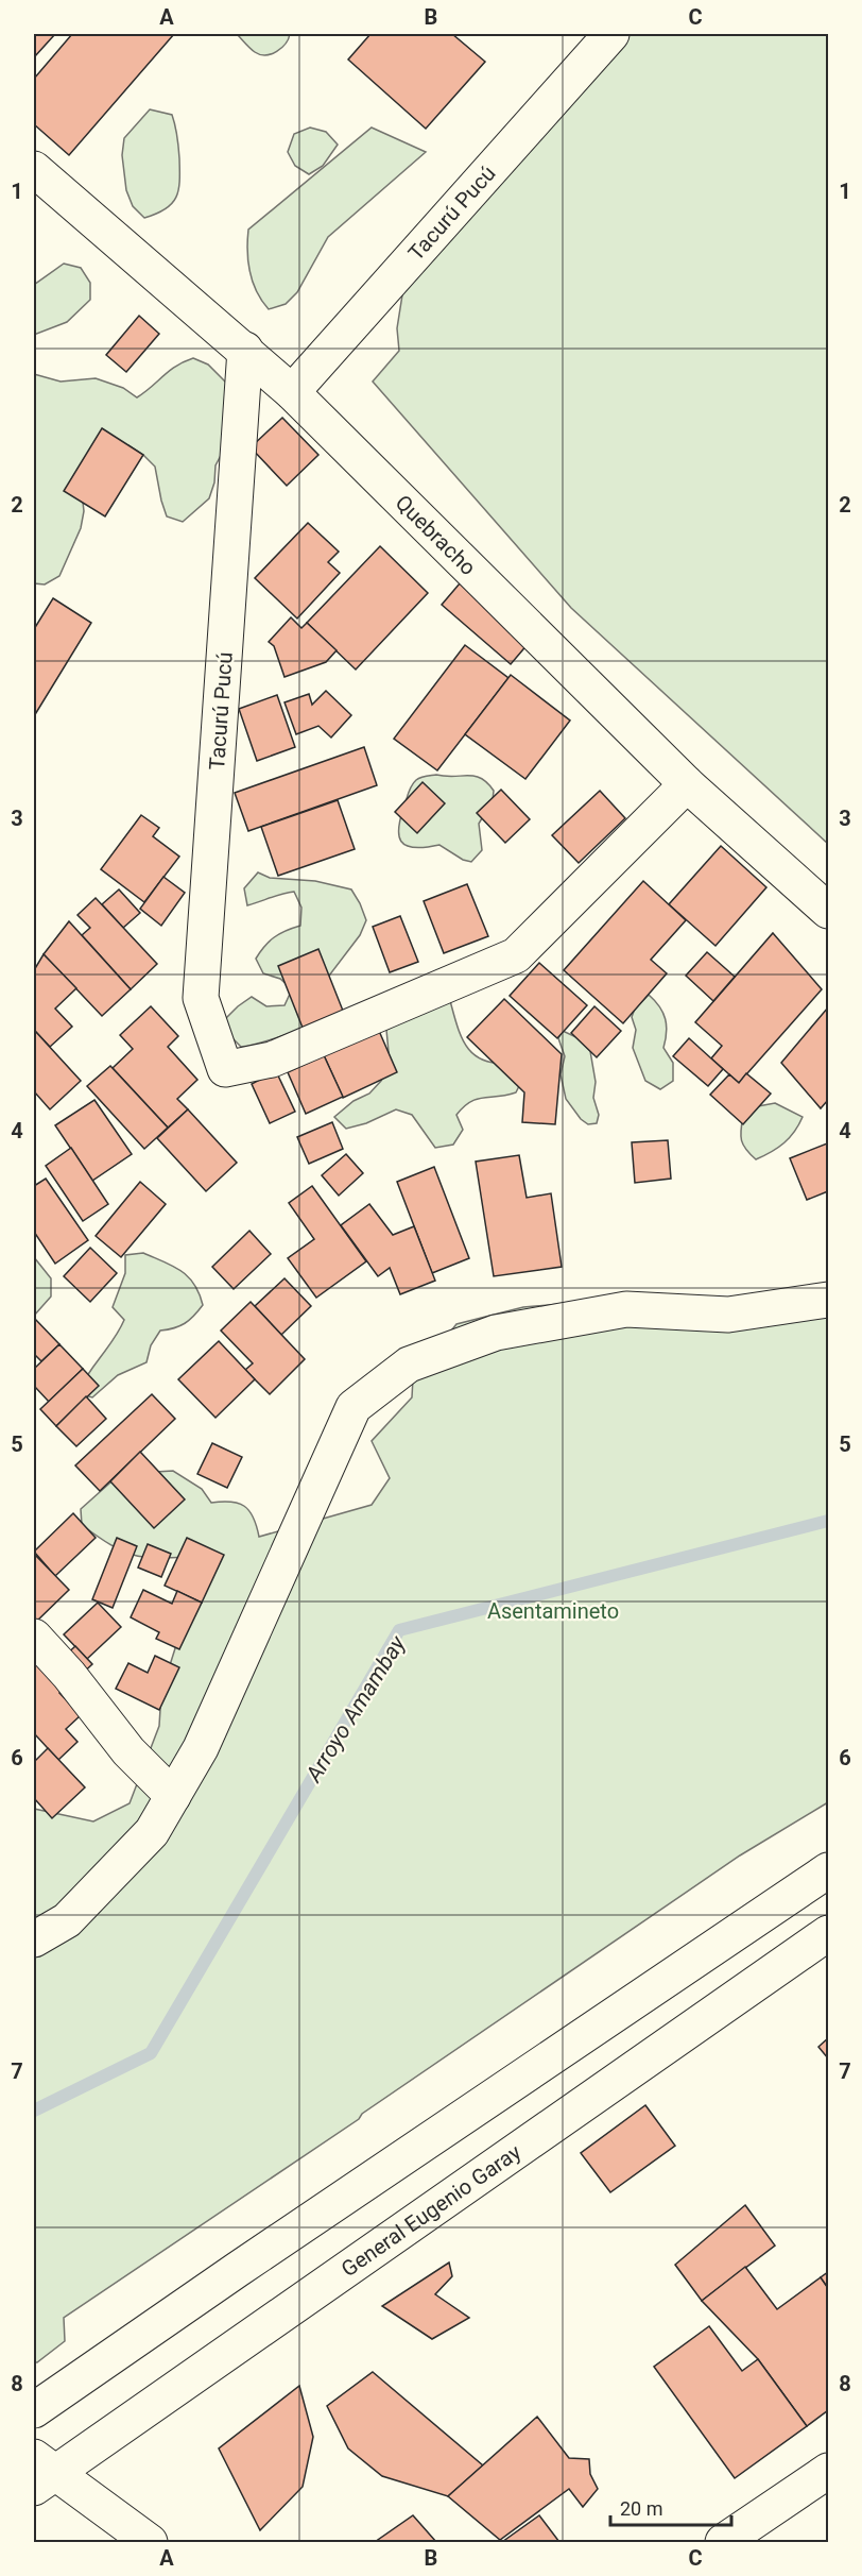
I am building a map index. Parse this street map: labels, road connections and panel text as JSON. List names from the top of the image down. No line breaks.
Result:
{"streets":{"street":["Tacurú Pucú","Quebracho","General Eugenio Garay"]},"crossings":[["Tacurú Pucú","Quebracho"]],"water":["Arroyo Amambay"],"parks":["Asentamineto"],"scale_bar":"20 m","grid":{"columns":["A","B","C"],"rows":["1","2","3","4","5","6","7","8"]}}
